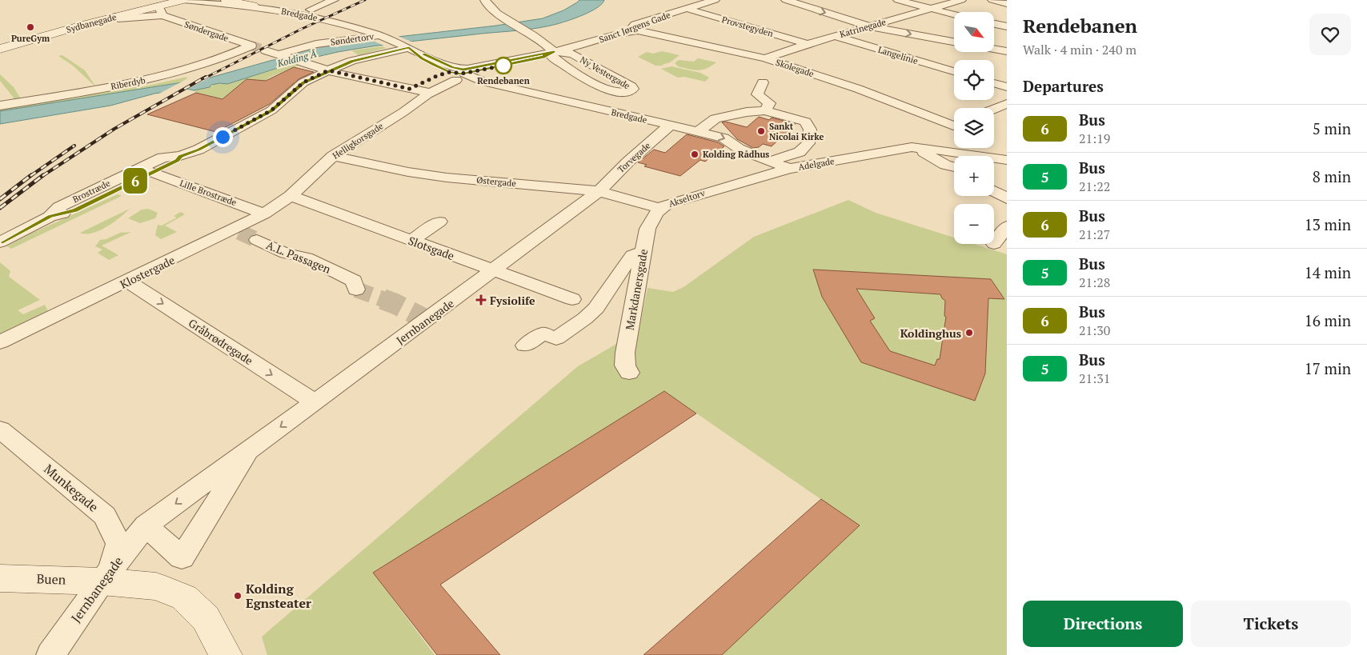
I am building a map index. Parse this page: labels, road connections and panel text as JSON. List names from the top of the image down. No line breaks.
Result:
{"streets":{"main road":["Sydbanegade","Buen"],"street":["Bredgade","Provstegyden","Sanct Jørgens Gade","Katrinegade","Søndergade","Søndertorv","Langelinie","Skolegade","Ny Vestergade","Riberdyb","Helligkorsgade","Torvegade","Adelgade","Østergade","Brostræde","Lille Brostræde","Akseltorv","Slotsgade","A.L. Passagen","Klostergade","Markdanersgade","Jernbanegade","Gråbrødregade","Munkegade"]},"crossings":[["Bredgade","Sydbanegade"],["Bredgade","Søndertorv"],["Bredgade","Torvegade"],["Bredgade","Adelgade"],["Bredgade","Brostræde"],["Sydbanegade","Søndergade"],["Provstegyden","Sanct Jørgens Gade"],["Provstegyden","Katrinegade"],["Sanct Jørgens Gade","Skolegade"],["Sanct Jørgens Gade","Ny Vestergade"],["Katrinegade","Langelinie"],["Katrinegade","Skolegade"],["Søndergade","Riberdyb"],["Helligkorsgade","Østergade"],["Helligkorsgade","Slotsgade"],["Helligkorsgade","Klostergade"],["Torvegade","Østergade"],["Torvegade","Jernbanegade"],["Adelgade","Akseltorv"],["Østergade","Akseltorv"],["Østergade","Markdanersgade"],["Østergade","Jernbanegade"],["Brostræde","Lille Brostræde"],["Lille Brostræde","Klostergade"],["Akseltorv","Markdanersgade"],["Slotsgade","Klostergade"],["Slotsgade","Jernbanegade"],["Klostergade","Gråbrødregade"],["Jernbanegade","Gråbrødregade"],["Jernbanegade","Munkegade"],["Jernbanegade","Buen"],["Munkegade","Buen"]],"one_way":["Gråbrødregade"],"water":["Kolding Å"],"places":{"other":["PureGym","Rendebanen","Sankt Nicolai Kirke","Kolding Rådhus","Koldinghus","Kolding Egnsteater"],"health":["Fysiolife"]},"lines":["bus line 6"],"north":"bottom right","page":{"on_map":"6","heading":[["Rendebanen","Walk · 4 min · 240 m"],"Departures"],"map_buttons":["+","−"],"list":[{"mark":"6","name":"Bus","note":"21:19","value":"5 min"},{"mark":"5","name":"Bus","note":"21:22","value":"8 min"},{"mark":"6","name":"Bus","note":"21:27","value":"13 min"},{"mark":"5","name":"Bus","note":"21:28","value":"14 min"},{"mark":"6","name":"Bus","note":"21:30","value":"16 min"},{"mark":"5","name":"Bus","note":"21:31","value":"17 min"}],"buttons":["Directions","Tickets"]}}
